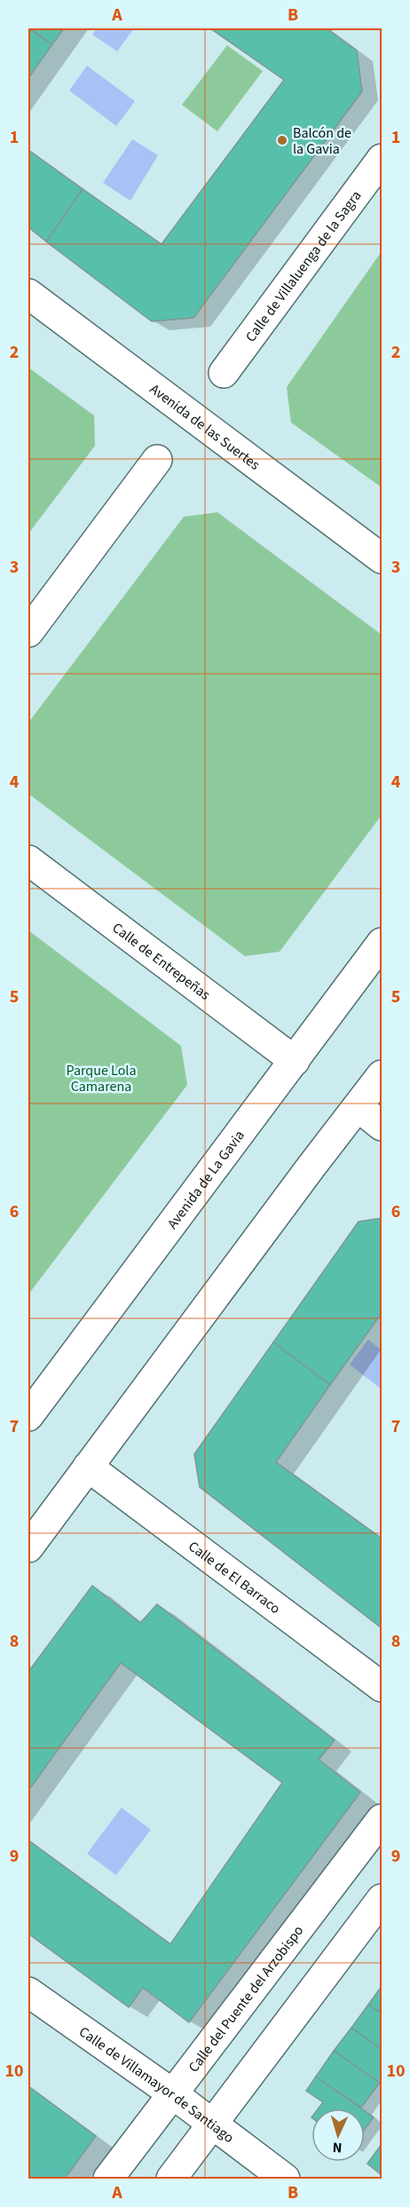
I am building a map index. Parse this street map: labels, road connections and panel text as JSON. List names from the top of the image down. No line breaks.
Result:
{"streets":{"street":["Calle de Villaluenga de la Sagra","Avenida de las Suertes","Calle de Entrepeñas","Avenida de La Gavia","Calle de El Barraco","Calle del Puente del Arzobispo","Calle de Villamayor de Santiago"]},"crossings":[["Calle de Entrepeñas","Avenida de La Gavia"],["Calle del Puente del Arzobispo","Calle de Villamayor de Santiago"]],"parks":["Parque Lola Camarena"],"places":["Balcón de la Gavia"],"north":"bottom","grid":{"columns":["A","B"],"rows":["1","2","3","4","5","6","7","8","9","10"]}}
